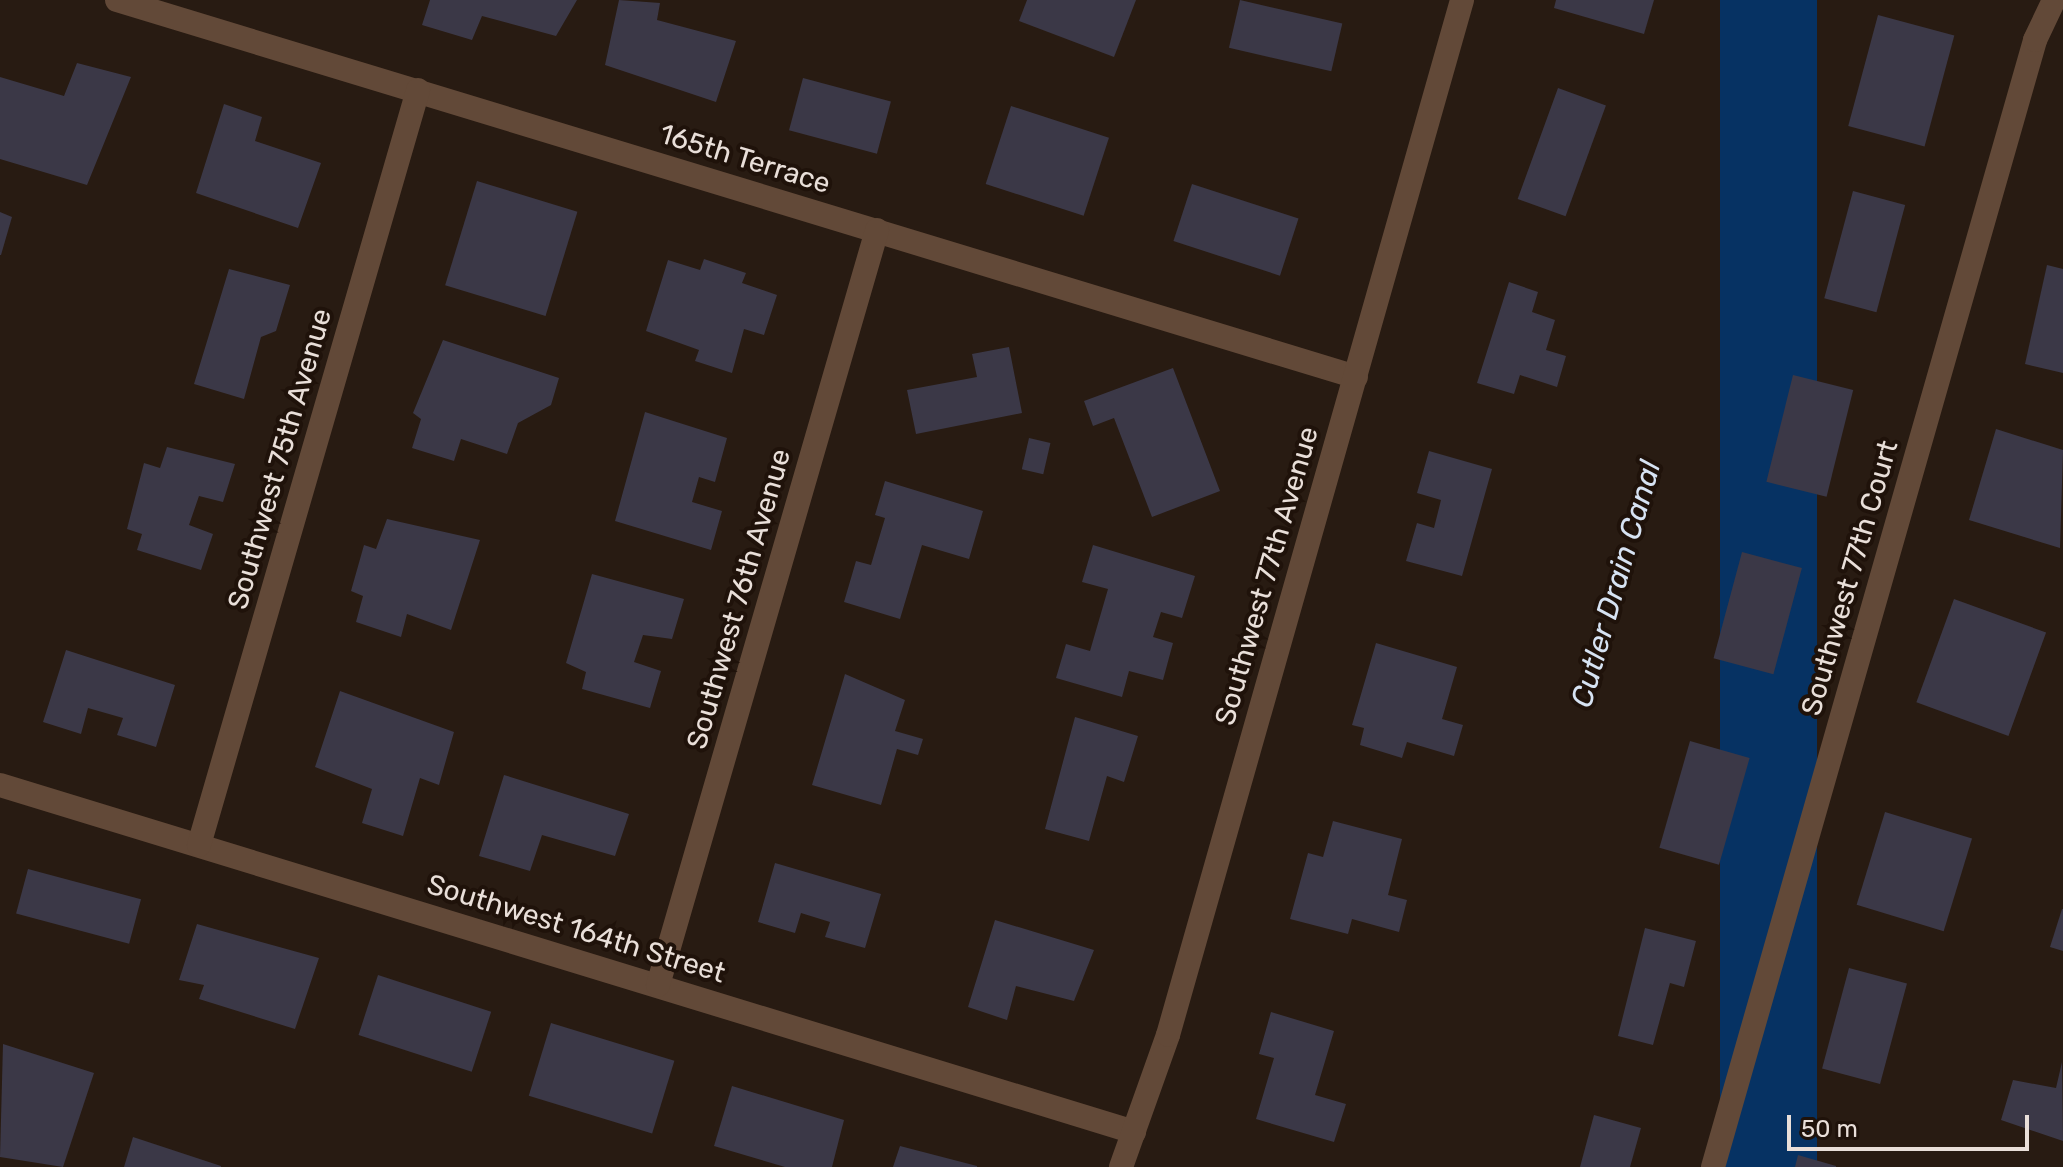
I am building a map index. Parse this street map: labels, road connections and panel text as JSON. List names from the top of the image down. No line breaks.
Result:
{"streets":{"street":["165th Terrace","Southwest 75th Avenue","Southwest 77th Avenue","Southwest 77th Court","Southwest 76th Avenue","Southwest 164th Street"]},"crossings":[["165th Terrace","Southwest 75th Avenue"],["165th Terrace","Southwest 77th Avenue"],["165th Terrace","Southwest 76th Avenue"],["Southwest 75th Avenue","Southwest 164th Street"],["Southwest 77th Avenue","Southwest 164th Street"],["Southwest 76th Avenue","Southwest 164th Street"]],"water":["Cutler Drain Canal"],"scale_bar":"50 m"}
